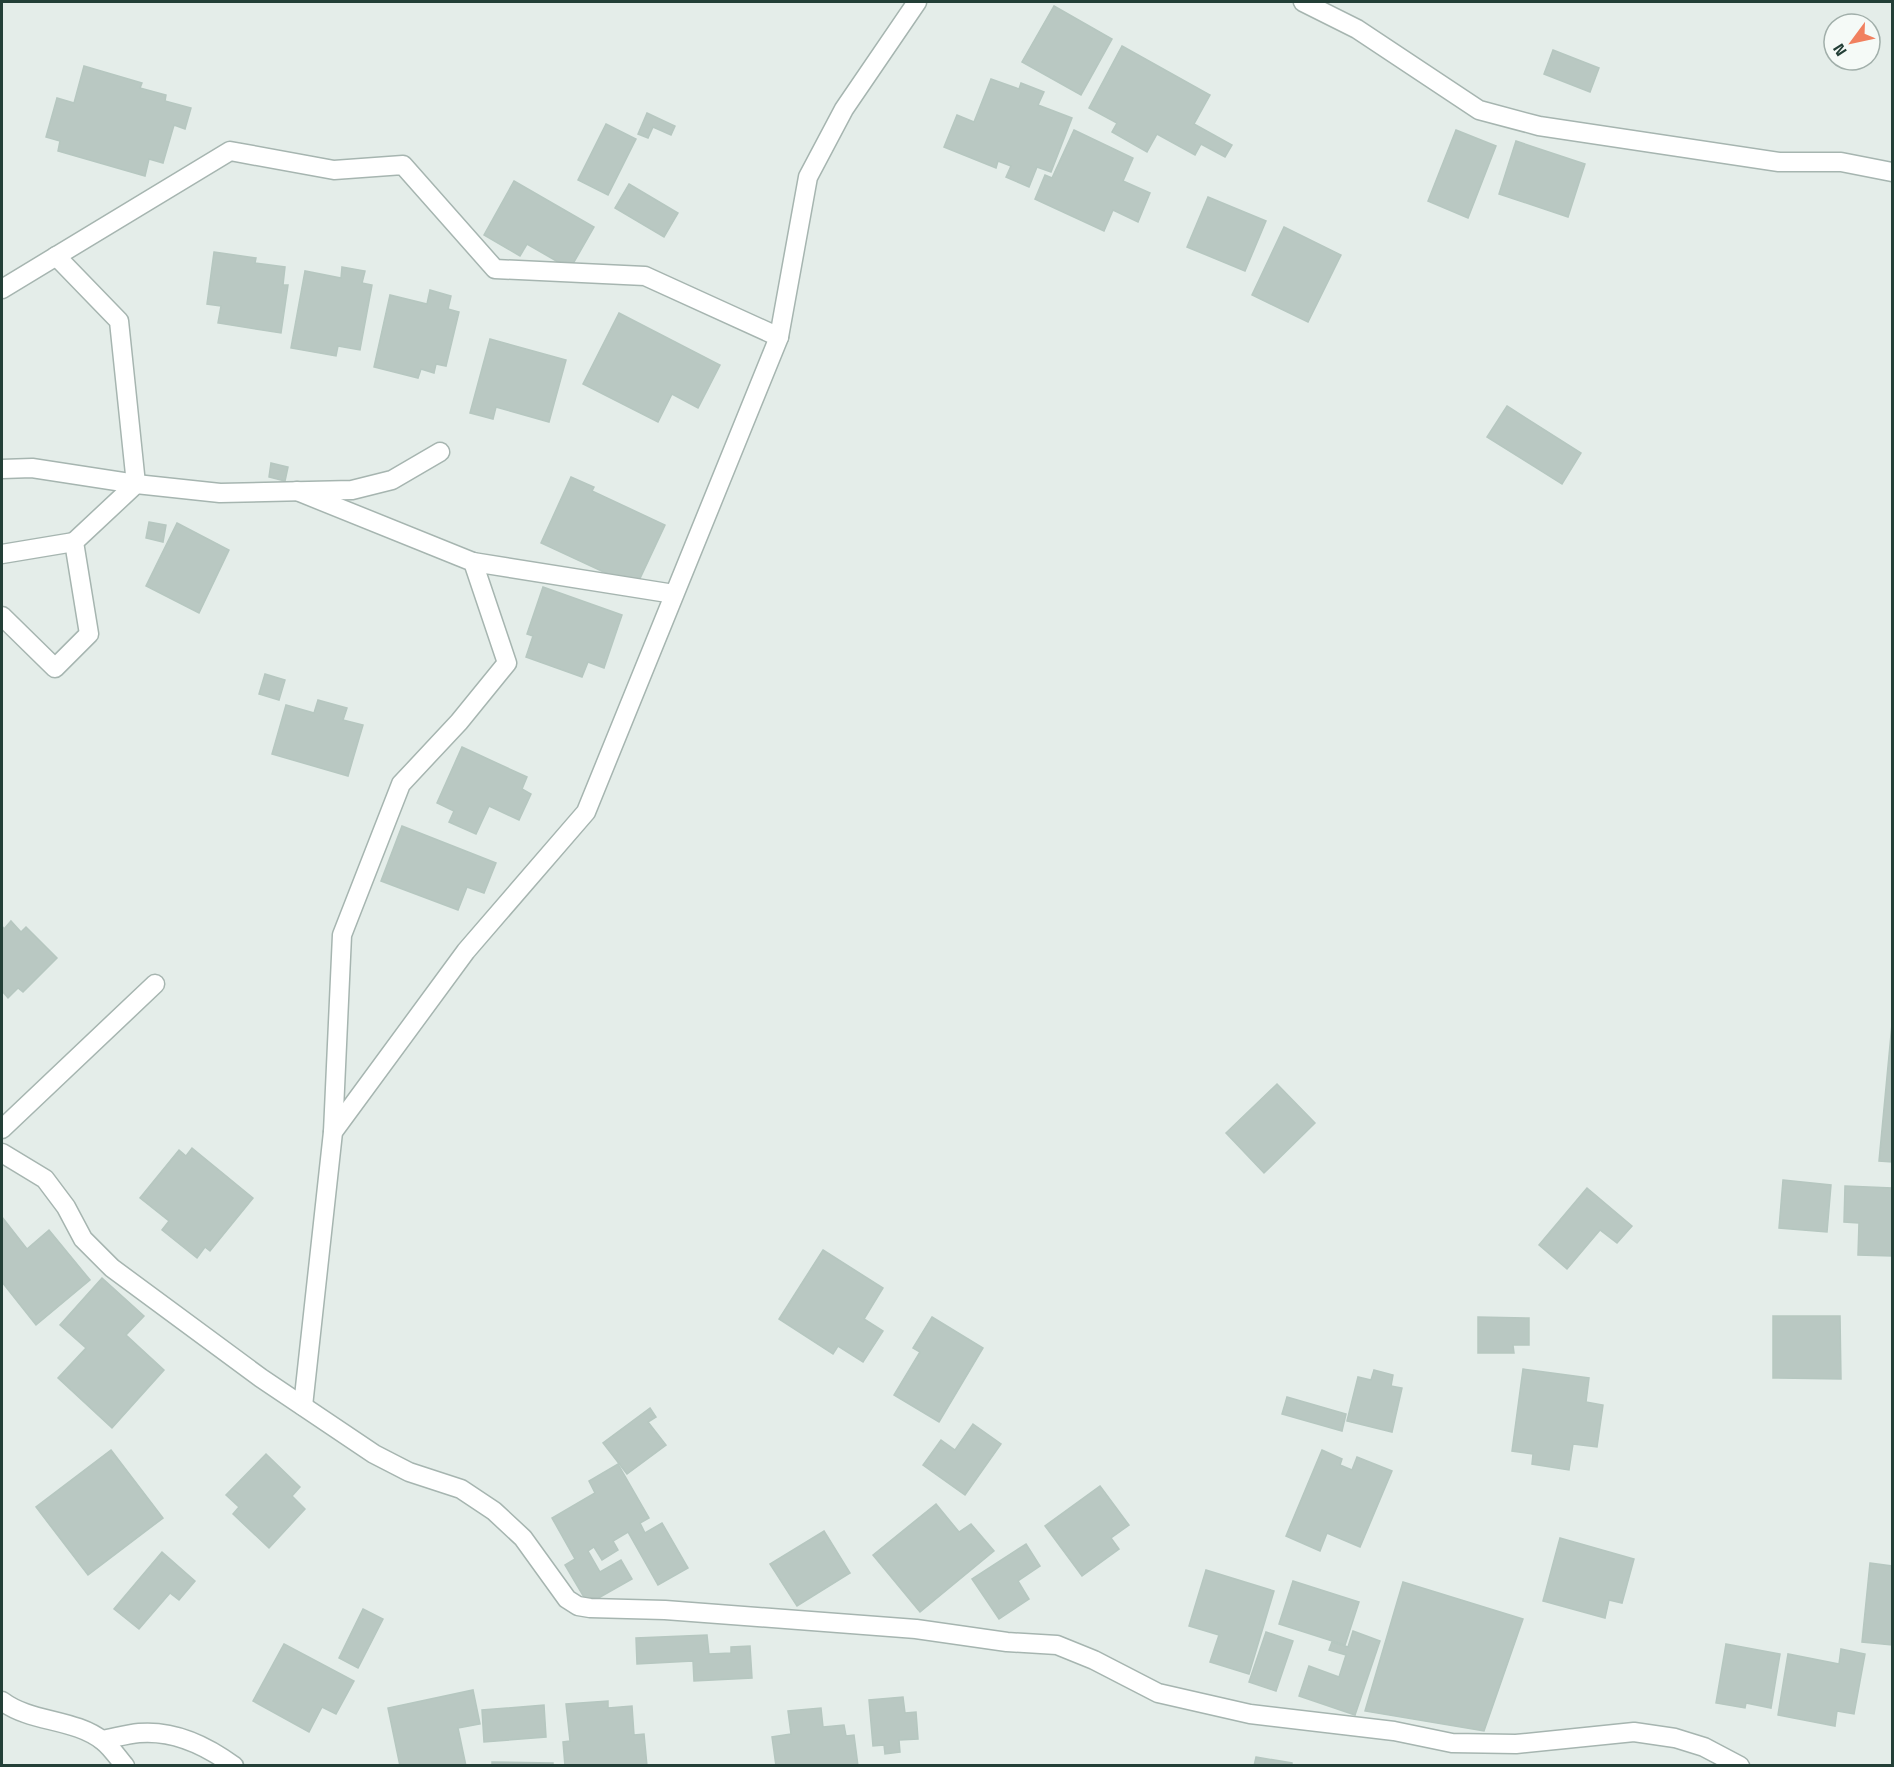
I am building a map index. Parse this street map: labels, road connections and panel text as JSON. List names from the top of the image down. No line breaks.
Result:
{"north":"bottom left"}
